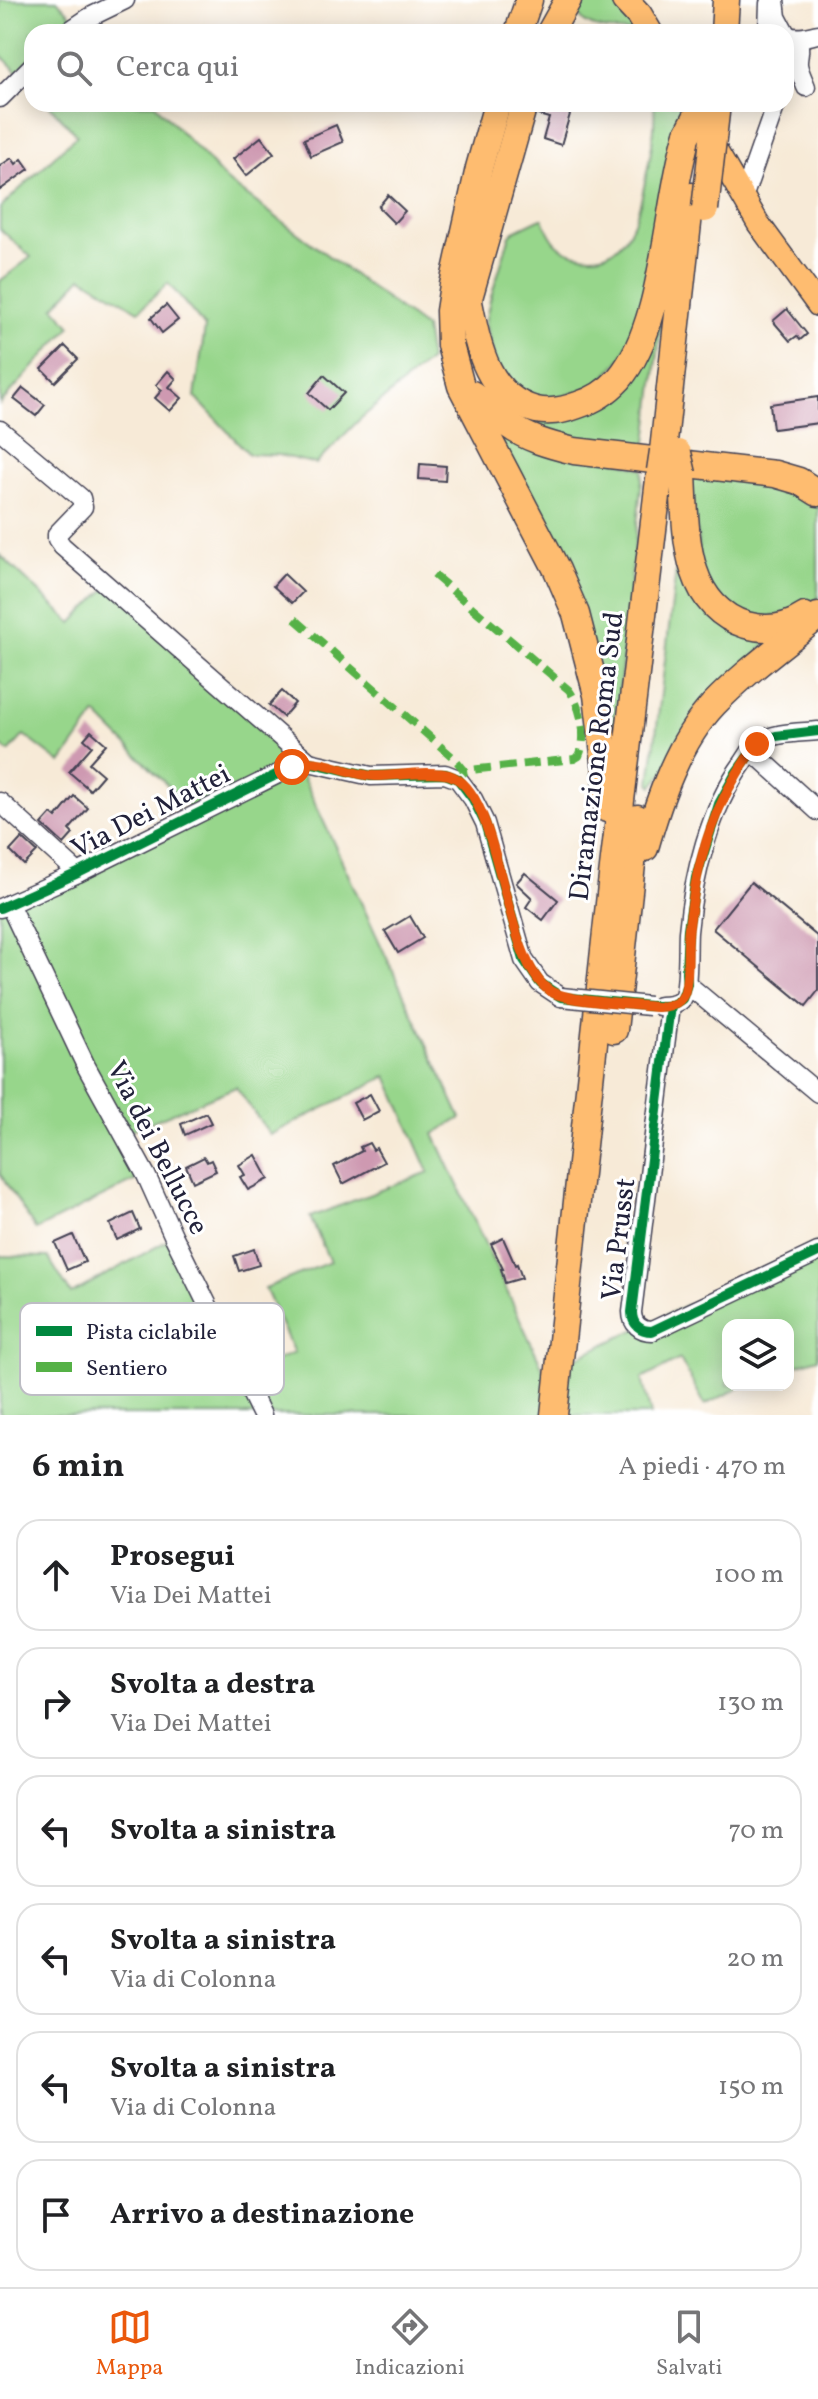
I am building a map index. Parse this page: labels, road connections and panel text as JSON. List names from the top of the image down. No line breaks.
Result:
{"streets":{"highway":["Diramazione Roma Sud"],"street":["Via Dei Mattei","Via dei Bellucce","Via Prusst"]},"crossings":[["Via Dei Mattei","Via dei Bellucce"]],"legend":["Pista ciclabile","Sentiero"],"page":{"search":"Cerca qui","heading":["6 min","A piedi · 470 m"],"list":[["Prosegui","Via Dei Mattei","100 m"],["Svolta a destra","Via Dei Mattei","130 m"],["Svolta a sinistra","70 m"],["Svolta a sinistra","Via di Colonna","20 m"],["Svolta a sinistra","Via di Colonna","150 m"],"Arrivo a destinazione"],"nav":["Mappa","Indicazioni","Salvati"]}}
